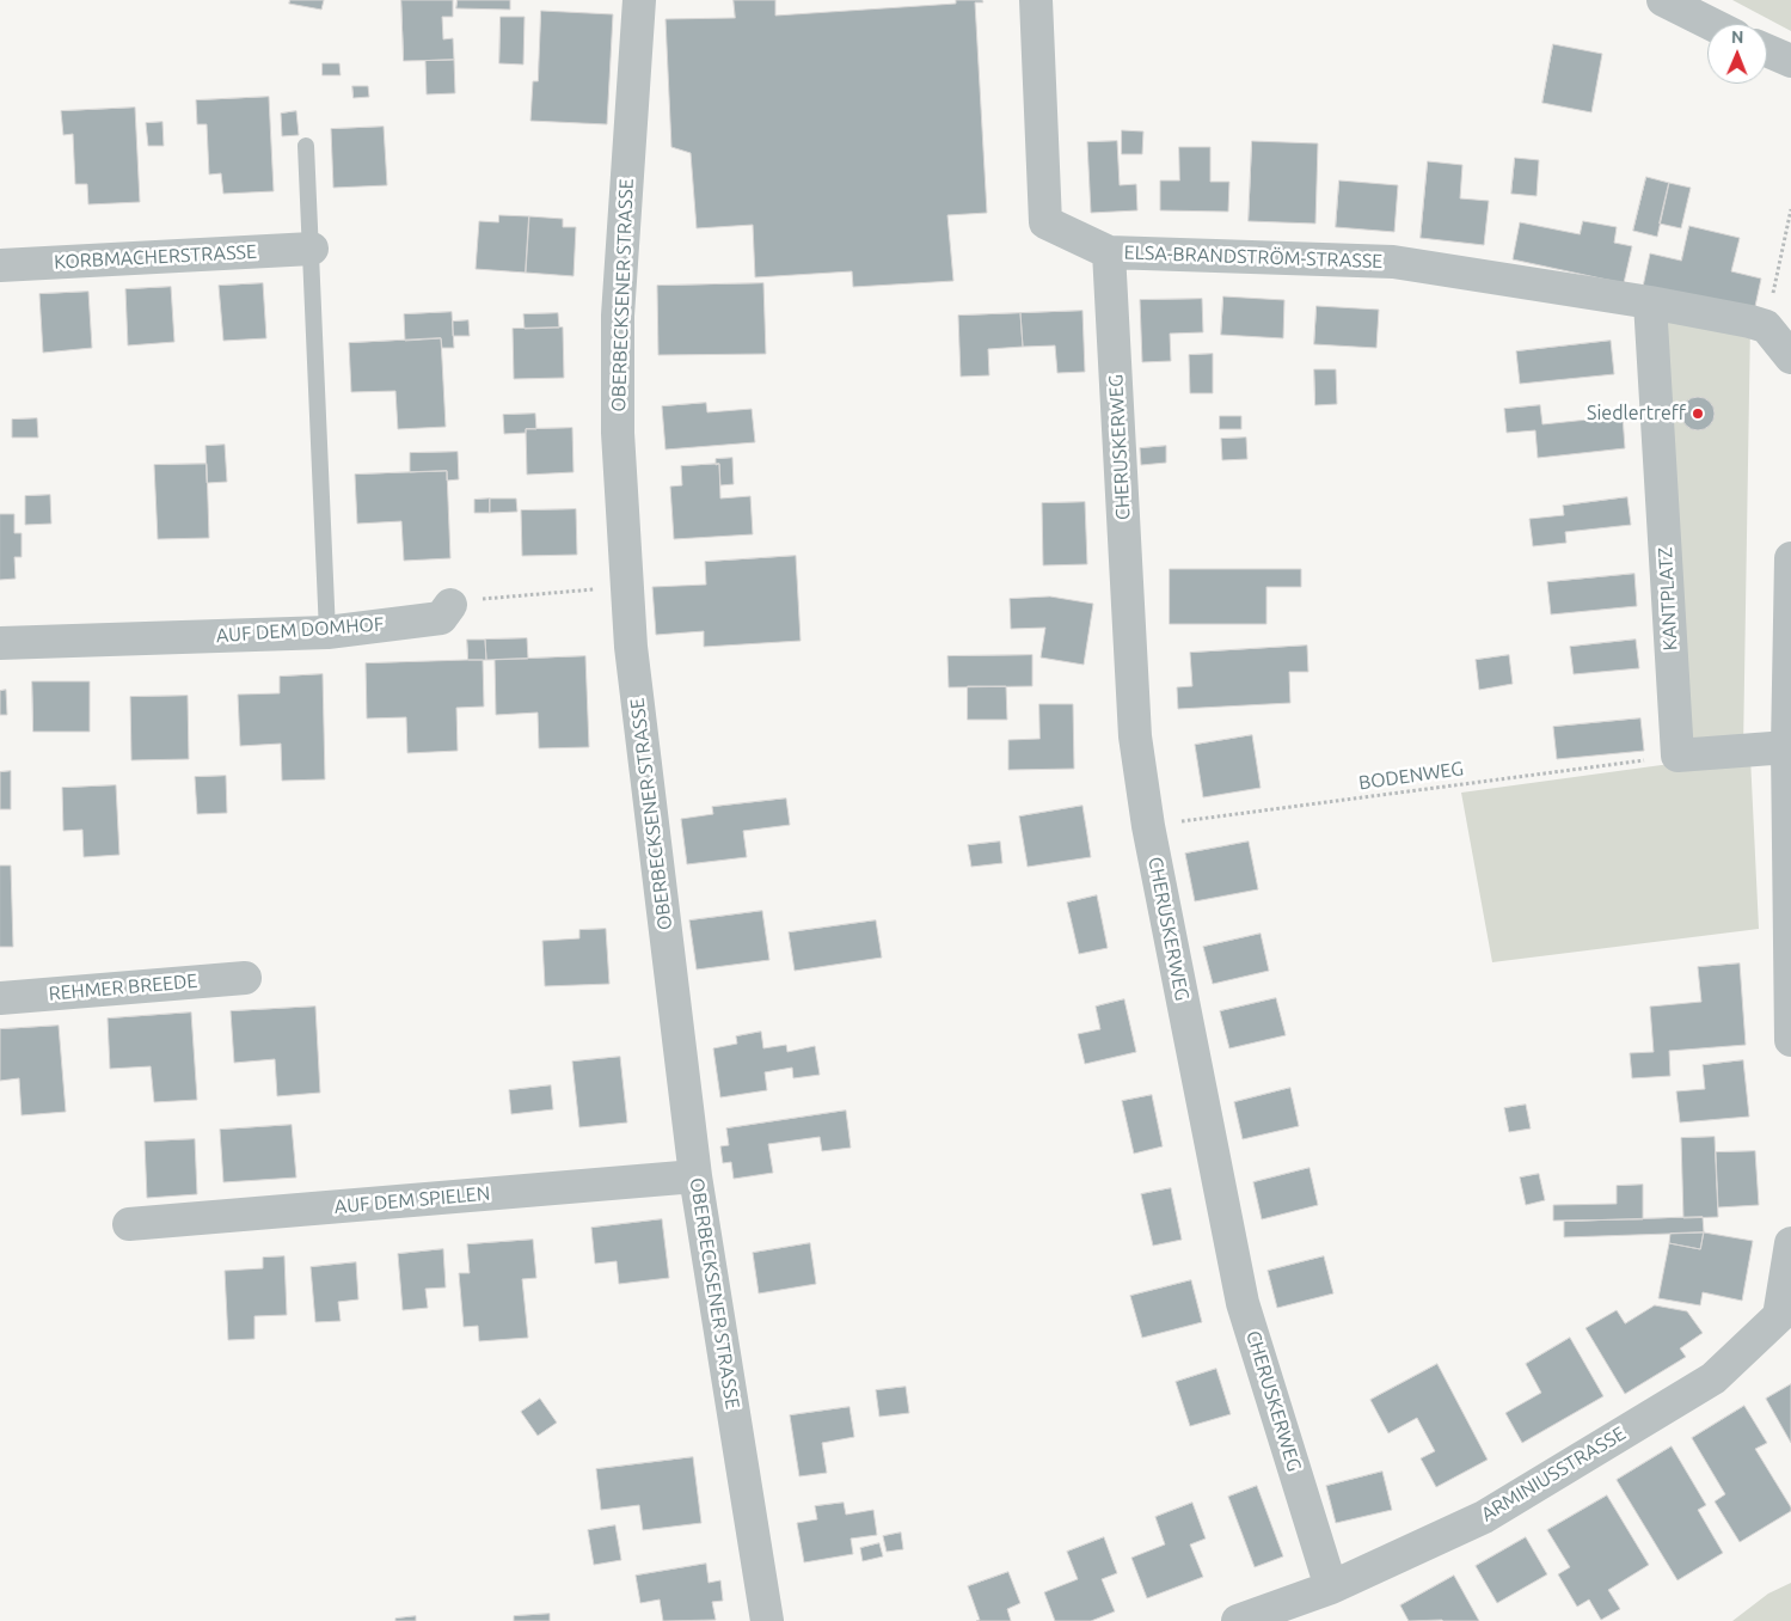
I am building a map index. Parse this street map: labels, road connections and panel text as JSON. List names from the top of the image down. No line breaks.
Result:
{"streets":{"street":["KORBMACHERSTRASSE","ELSA-BRANDSTRÖM-STRASSE","OBERBECKSENER STRASSE","CHERUSKERWEG","KANTPLATZ","AUF DEM DOMHOF","REHMER BREEDE","AUF DEM SPIELEN","ARMINIUSSTRASSE"],"path":["BODENWEG"]},"crossings":[["ELSA-BRANDSTRÖM-STRASSE","CHERUSKERWEG"],["ELSA-BRANDSTRÖM-STRASSE","KANTPLATZ"],["OBERBECKSENER STRASSE","AUF DEM SPIELEN"],["CHERUSKERWEG","BODENWEG"],["CHERUSKERWEG","ARMINIUSSTRASSE"],["KANTPLATZ","BODENWEG"]],"places":["Siedlertreff"],"north":"top"}
